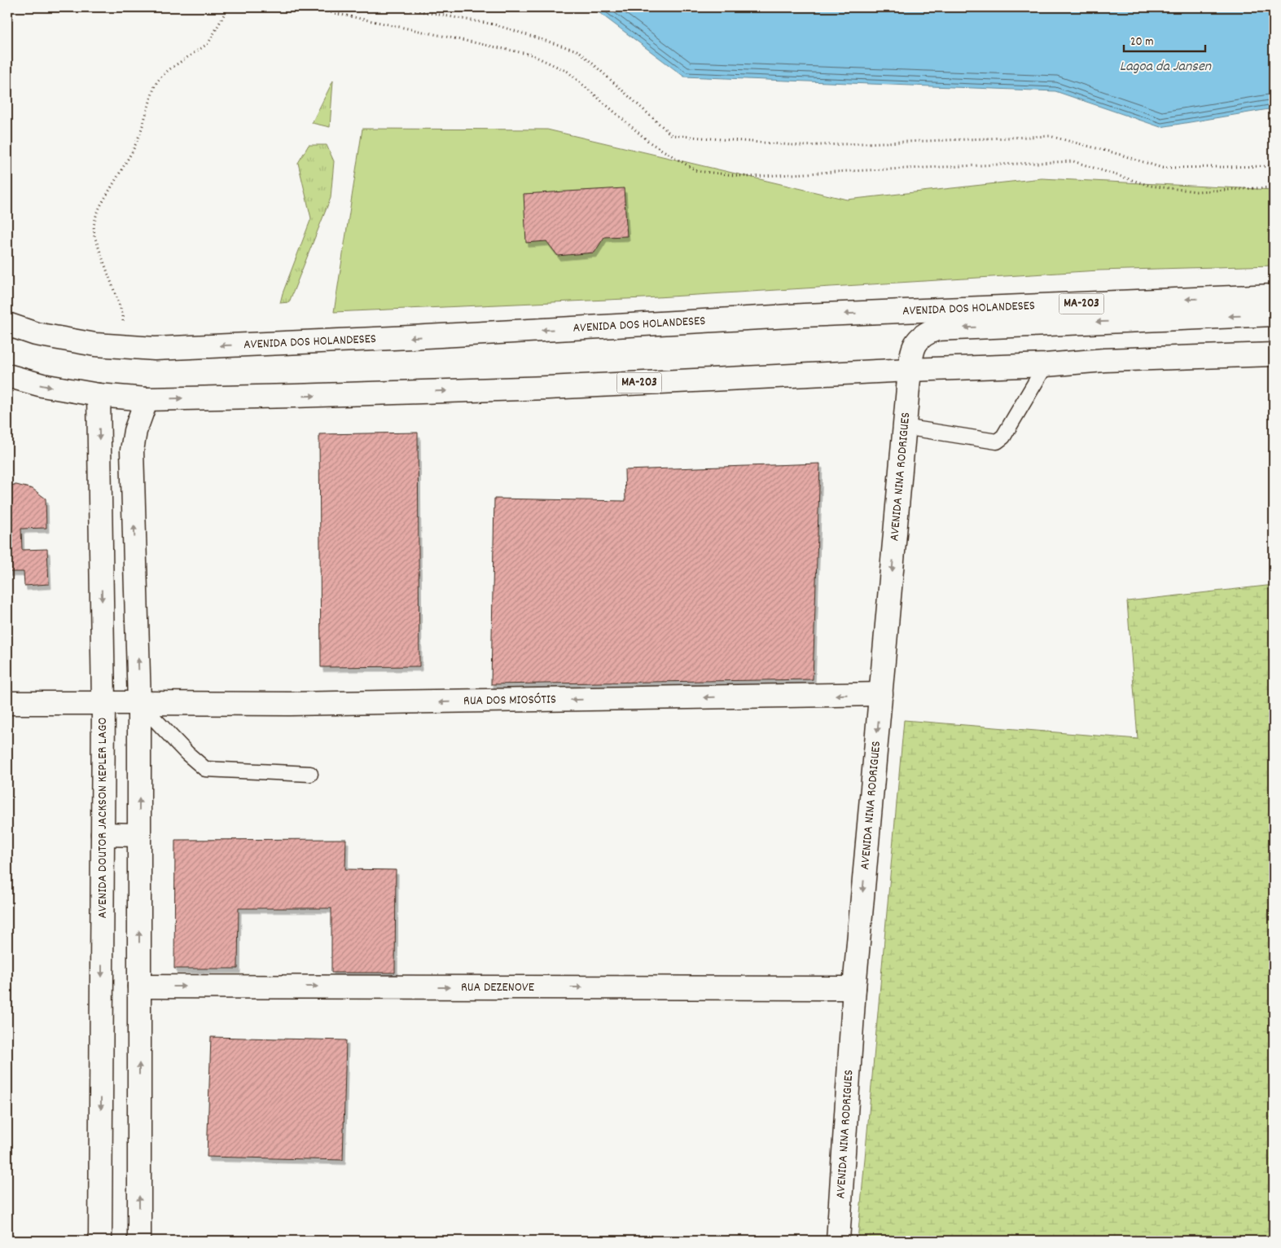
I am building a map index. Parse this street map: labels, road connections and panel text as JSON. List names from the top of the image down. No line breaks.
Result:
{"streets":{"main road":["MA-203","AVENIDA DOS HOLANDESES","AVENIDA NINA RODRIGUES","RUA DOS MIOSÓTIS","AVENIDA DOUTOR JACKSON KEPLER LAGO","RUA DEZENOVE"]},"crossings":[["MA-203","AVENIDA NINA RODRIGUES"],["MA-203","AVENIDA DOUTOR JACKSON KEPLER LAGO"],["AVENIDA NINA RODRIGUES","RUA DOS MIOSÓTIS"],["AVENIDA NINA RODRIGUES","RUA DEZENOVE"],["RUA DOS MIOSÓTIS","AVENIDA DOUTOR JACKSON KEPLER LAGO"]],"one_way":["RUA DOS MIOSÓTIS","RUA DEZENOVE"],"water":["Lagoa da Jansen"],"scale_bar":"20 m"}
